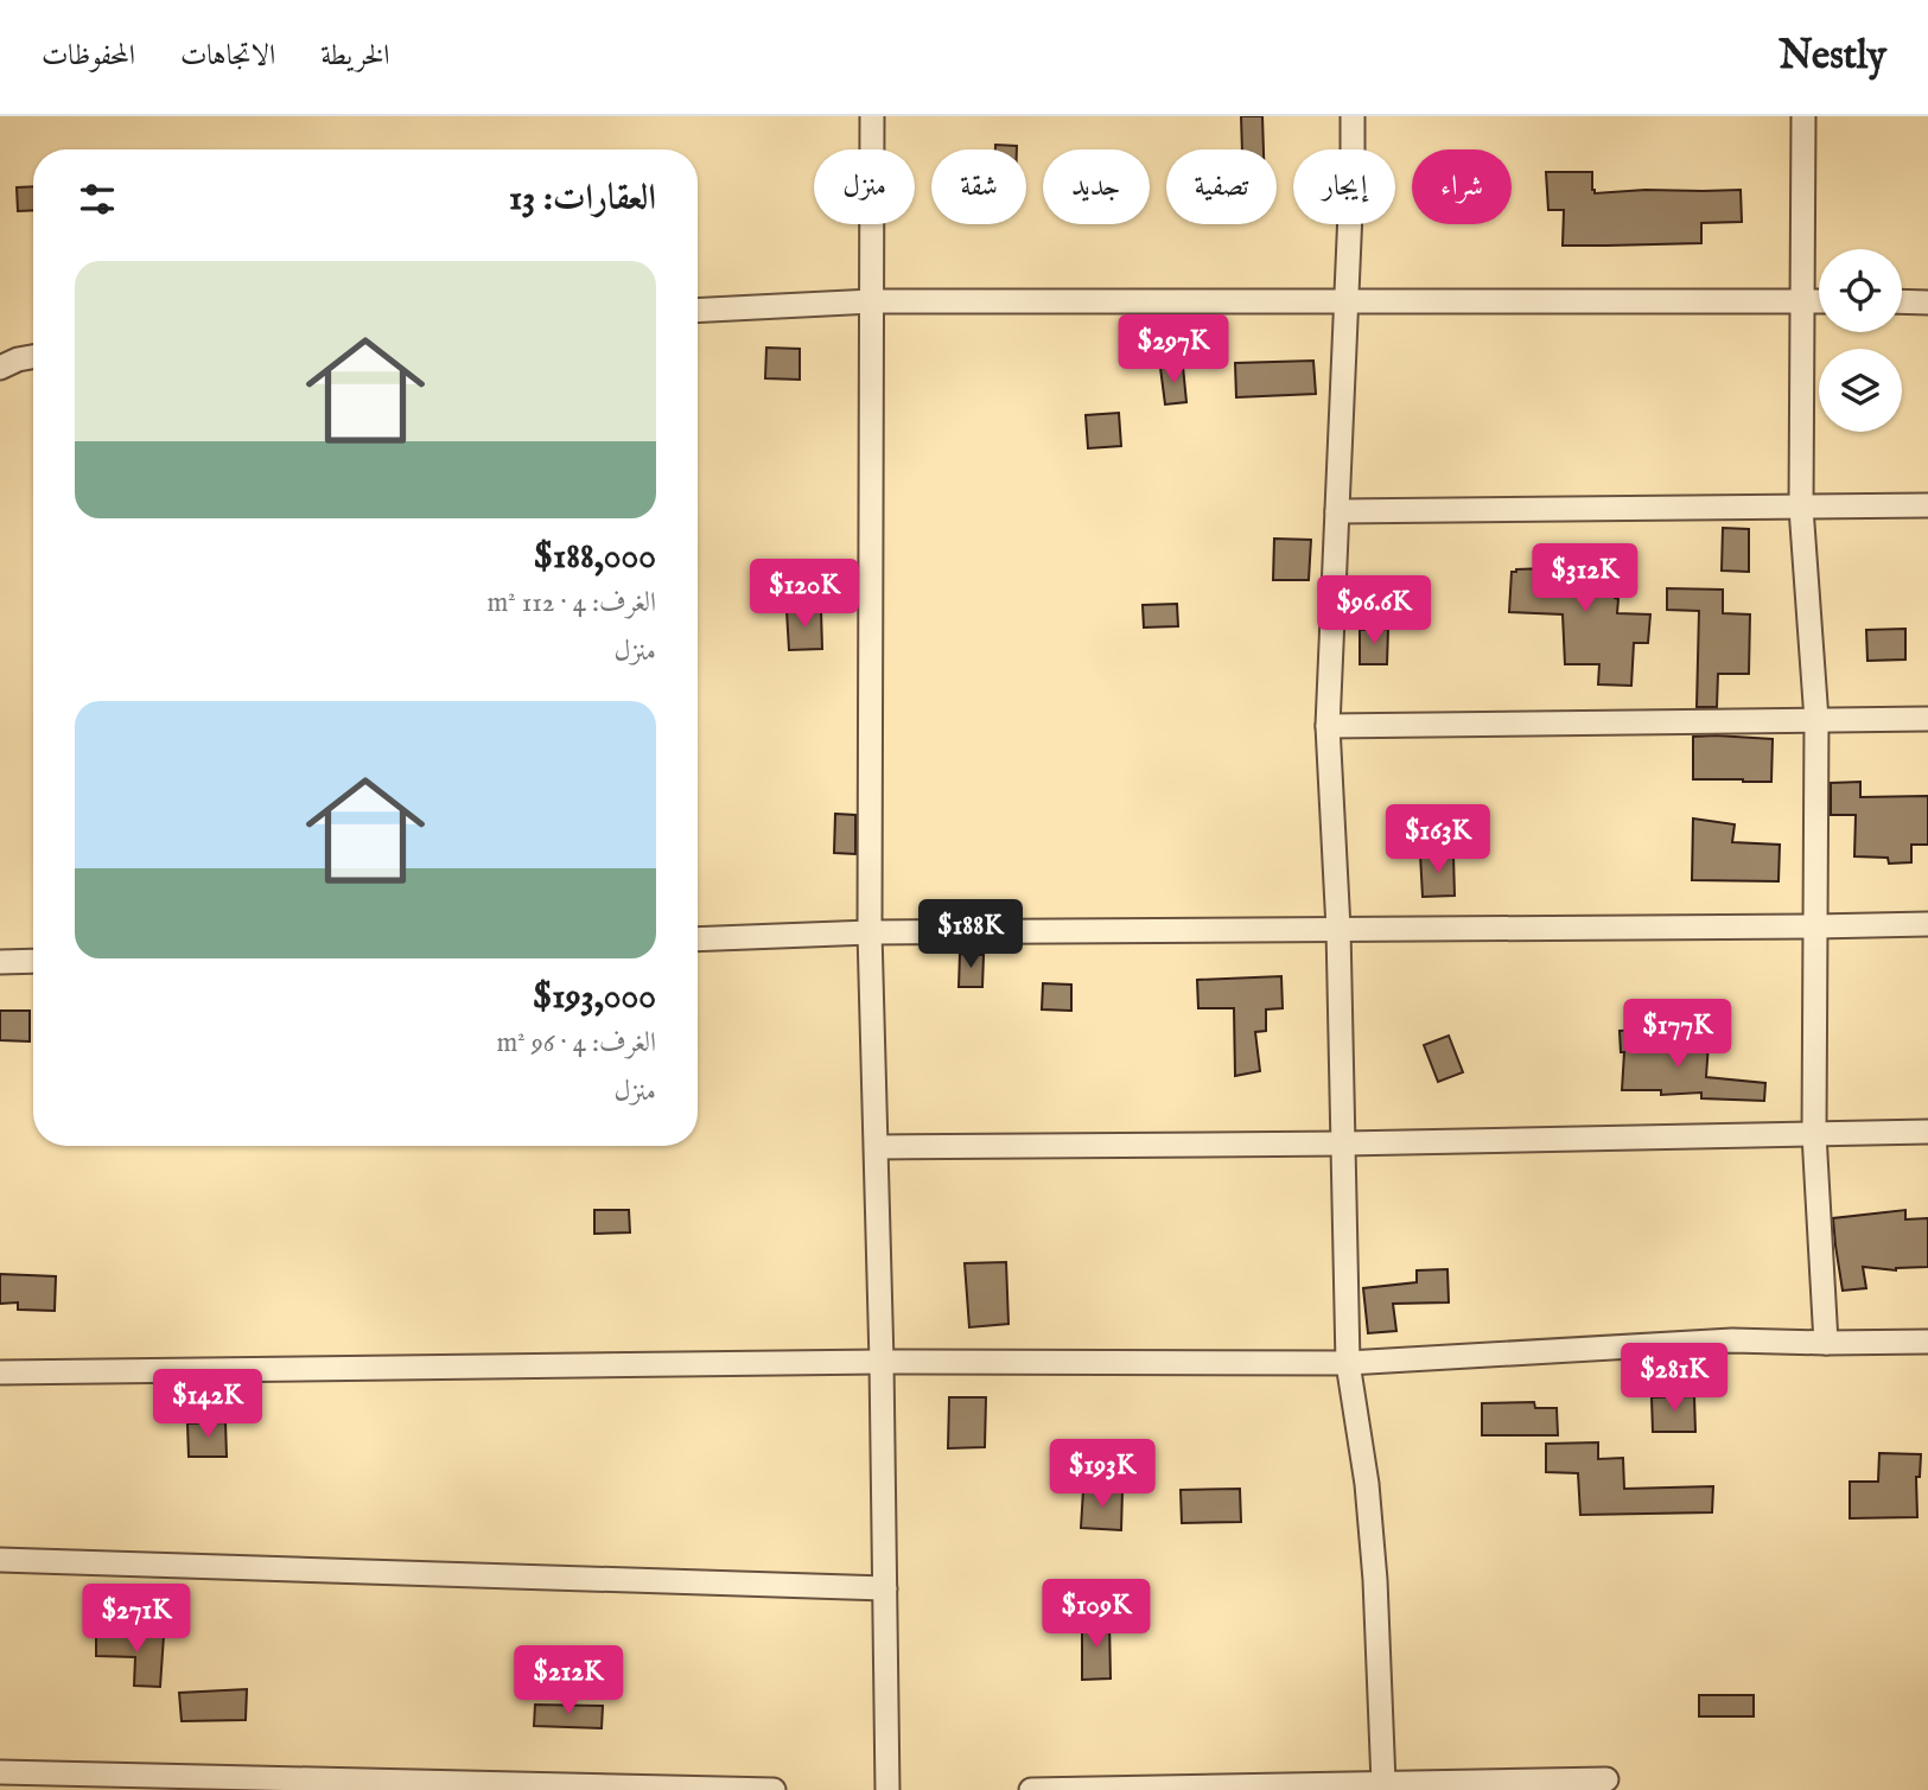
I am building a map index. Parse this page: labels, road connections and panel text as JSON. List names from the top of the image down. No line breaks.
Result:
{"page":{"header":"Nestly","nav":["الخريطة","الاتجاهات","المحفوظات"],"chip":["شراء","إيجار","تصفية","جديد","شقة","منزل"],"heading":"العقارات: 13","list":[{"name":"$188,000","note":"الغرف: 4 · 112 m² · منزل"},{"name":"$193,000","note":"الغرف: 4 · 96 m² · منزل"}],"price":["$297K","$312K","$120K","$96.6K","$163K","$188K","$177K","$281K","$142K","$193K","$109K","$271K","$212K"]}}
